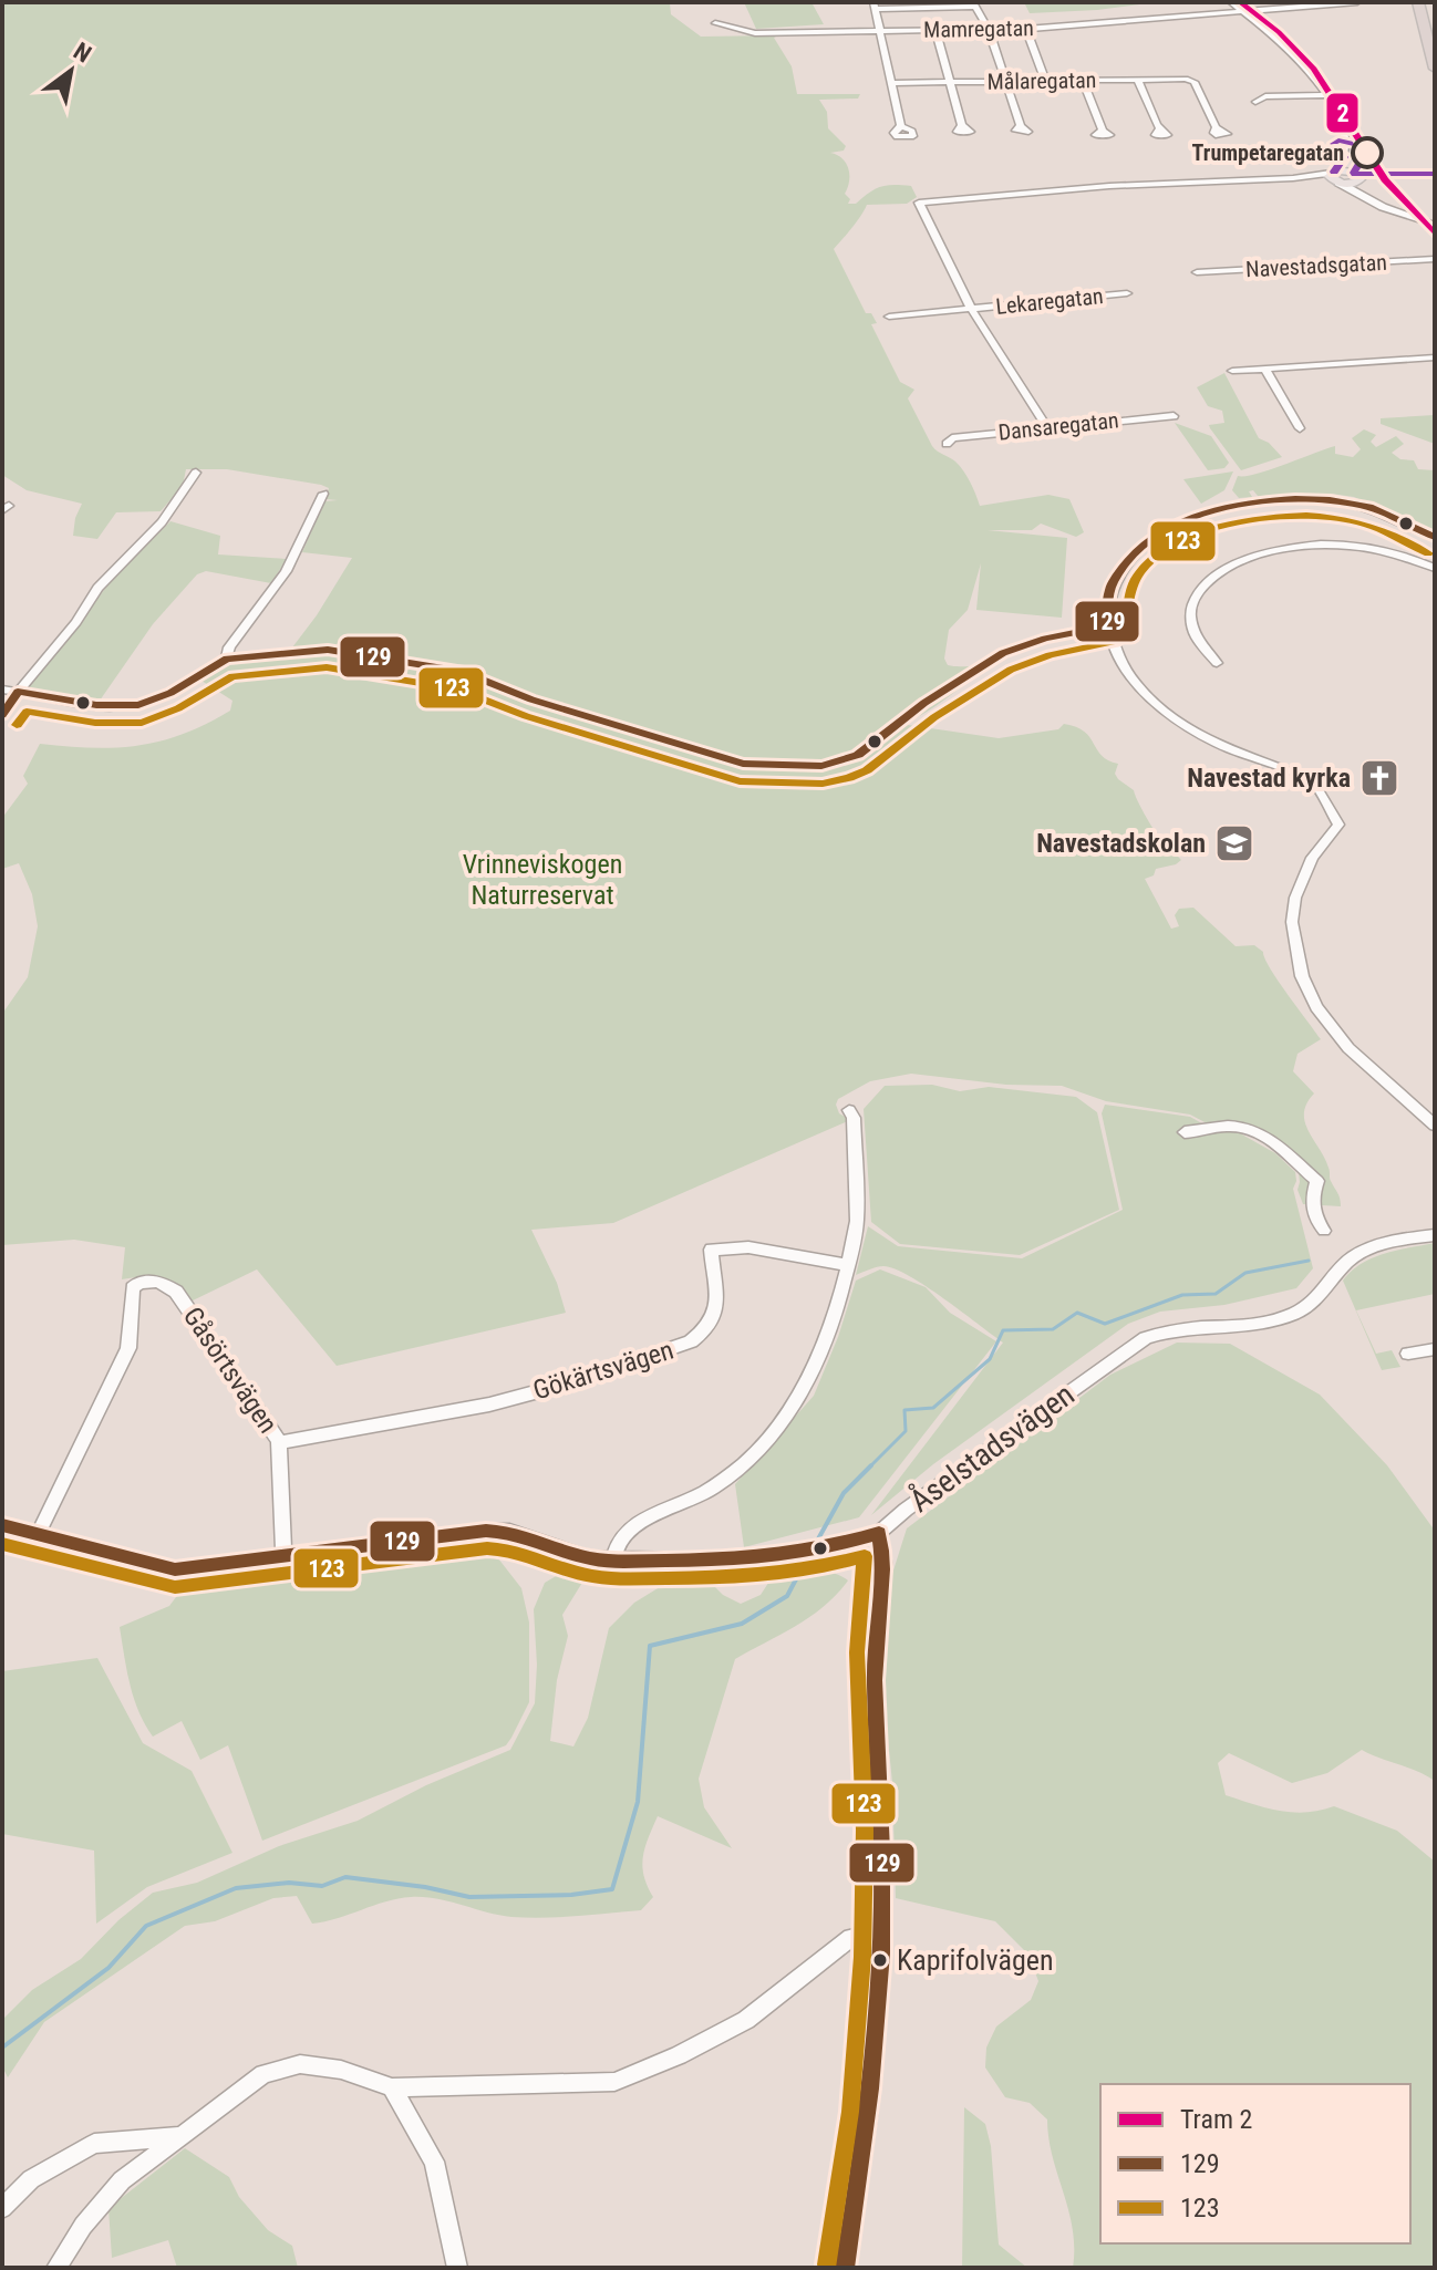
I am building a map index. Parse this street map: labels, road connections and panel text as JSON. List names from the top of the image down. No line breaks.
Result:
{"streets":{"street":["Mamregatan","Målaregatan","Navestadsgatan","Lekaregatan","Dansaregatan","Gåsörtsvägen","Gökärtsvägen","Åselstadsvägen"]},"crossings":[["Navestadsgatan","Lekaregatan"],["Lekaregatan","Dansaregatan"],["Gåsörtsvägen","Gökärtsvägen"]],"parks":["Vrinneviskogen Naturreservat"],"places":{"other":["Trumpetaregatan","Kaprifolvägen"],"church":["Navestad kyrka"],"school or university":["Navestadskolan"]},"lines":["tram line 2","transit line 129","transit line 123"],"legend":["Tram 2","129","123"],"north":"top right"}
